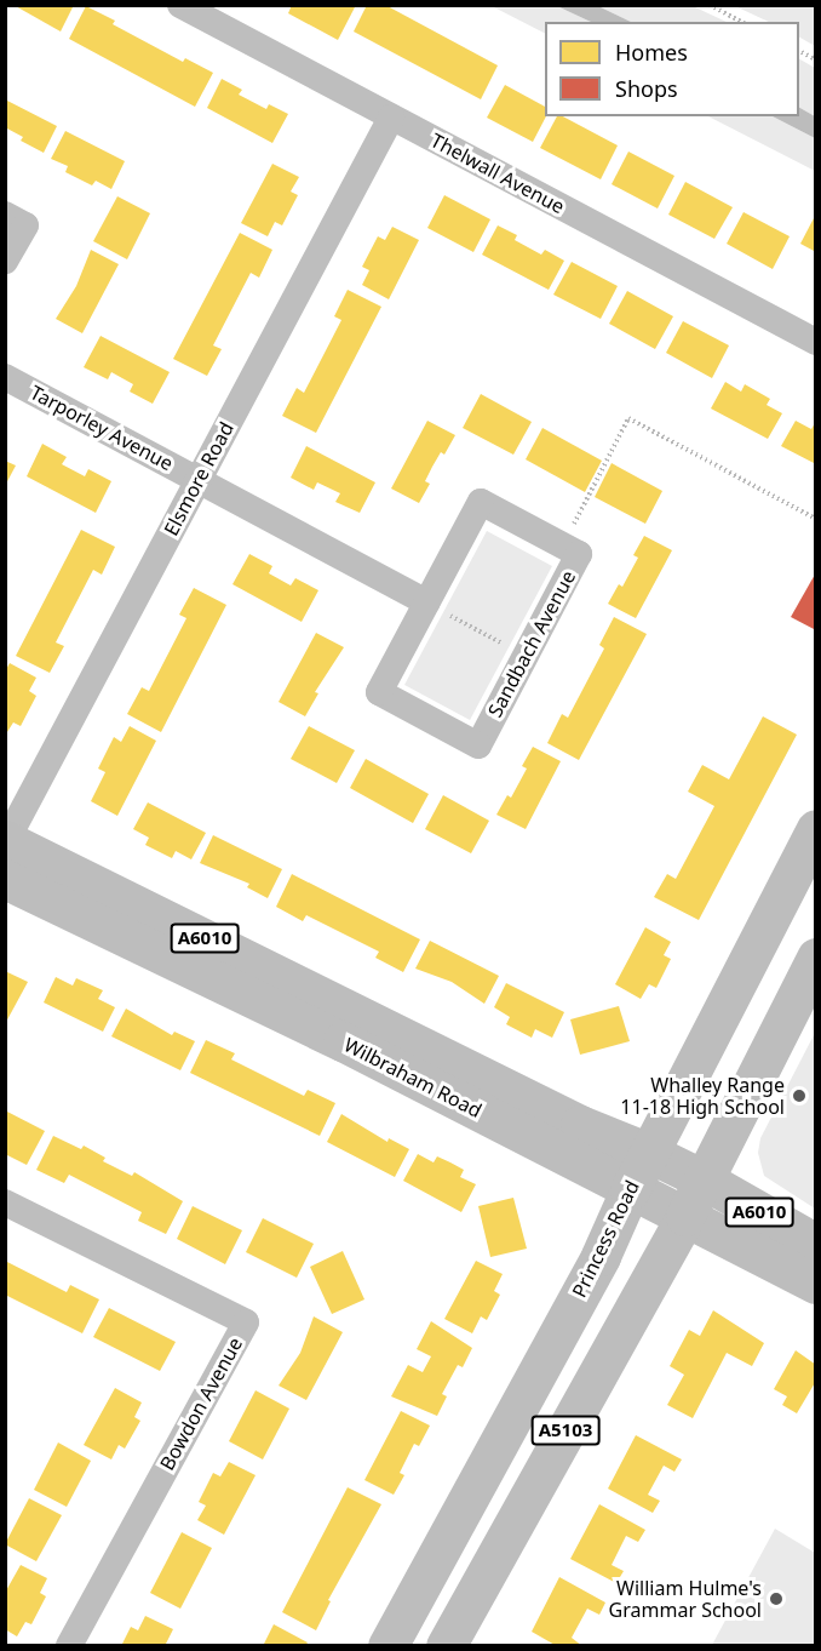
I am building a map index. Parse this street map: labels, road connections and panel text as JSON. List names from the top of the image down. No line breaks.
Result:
{"streets":{"highway":["A6010","Wilbraham Road","Princess Road","A5103"],"street":["Thelwall Avenue","Tarporley Avenue","Elsmore Road","Sandbach Avenue","Bowdon Avenue"]},"crossings":[["Thelwall Avenue","Elsmore Road"],["Tarporley Avenue","Elsmore Road"],["Elsmore Road","Wilbraham Road"],["A6010","Wilbraham Road"],["A6010","A5103"],["Wilbraham Road","Princess Road"],["Wilbraham Road","A5103"]],"places":["Whalley Range 11-18 High School","William Hulme's Grammar School"],"legend":["Homes","Shops"]}
